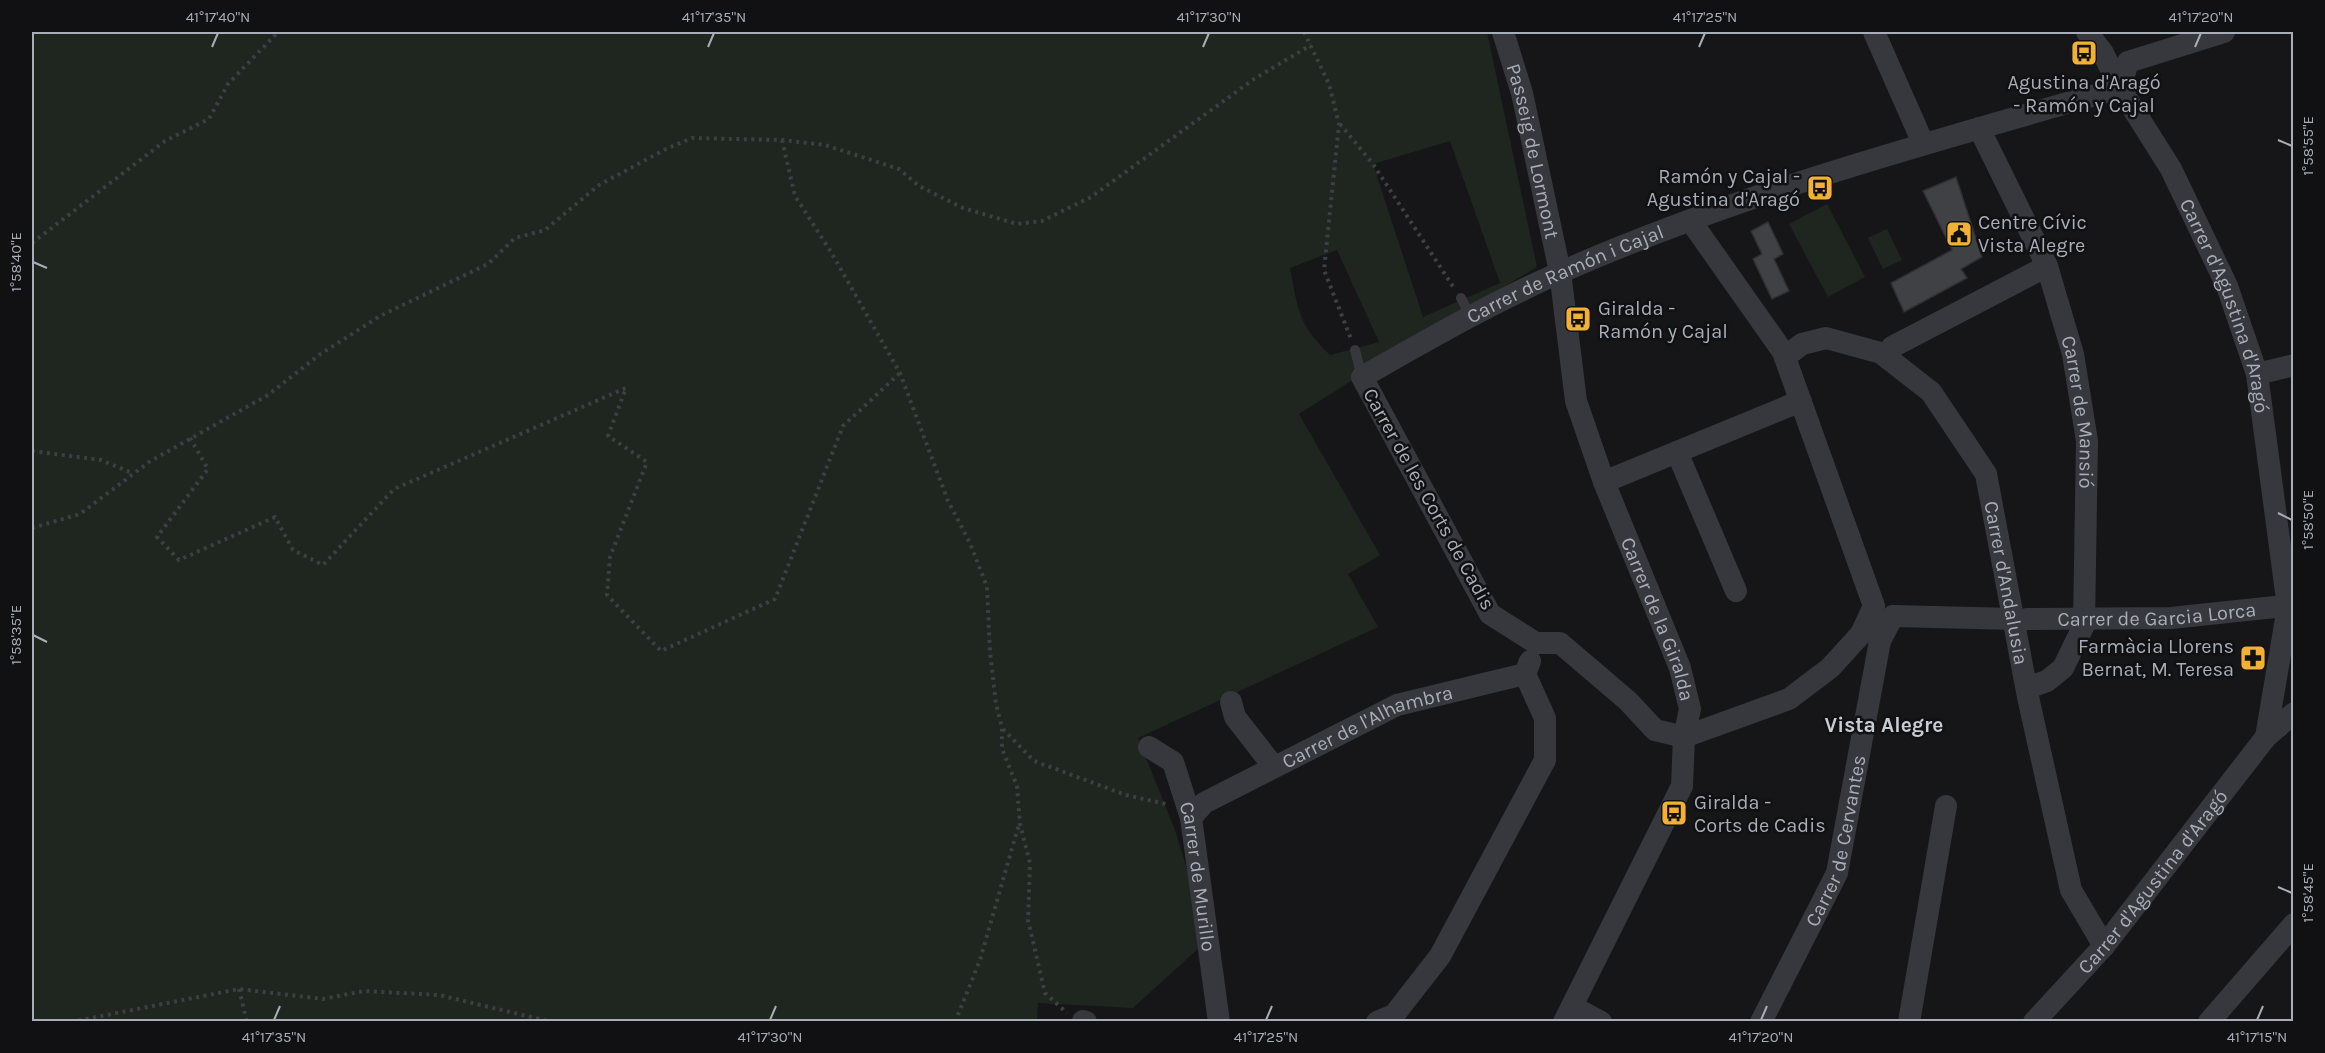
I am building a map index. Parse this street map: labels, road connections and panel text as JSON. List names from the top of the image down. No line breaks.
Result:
{"streets":{"street":["Passeig de Lormont","Carrer de Ramón i Cajal","Carrer d'Agustina d'Aragó","Carrer de Mansió","Carrer de les Corts de Cadis","Carrer d'Andalusia","Carrer de Garcia Lorca","Carrer de la Giralda","Carrer de l'Alhambra","Carrer de Cervantes","Carrer de Murillo"]},"crossings":[["Passeig de Lormont","Carrer de Ramón i Cajal"],["Passeig de Lormont","Carrer de la Giralda"],["Carrer de Ramón i Cajal","Carrer d'Agustina d'Aragó"],["Carrer de Ramón i Cajal","Carrer de Mansió"],["Carrer de Ramón i Cajal","Carrer de les Corts de Cadis"],["Carrer de Ramón i Cajal","Carrer de la Giralda"],["Carrer d'Agustina d'Aragó","Carrer d'Andalusia"],["Carrer d'Agustina d'Aragó","Carrer de Garcia Lorca"],["Carrer de Mansió","Carrer d'Andalusia"],["Carrer de Mansió","Carrer de Garcia Lorca"],["Carrer de les Corts de Cadis","Carrer de la Giralda"],["Carrer d'Andalusia","Carrer de Garcia Lorca"],["Carrer de Garcia Lorca","Carrer de Cervantes"],["Carrer de l'Alhambra","Carrer de Murillo"]],"districts":["Vista Alegre"],"places":{"bus stop":["Agustina d'Aragó - Ramón y Cajal","Ramón y Cajal - Agustina d'Aragó","Giralda - Ramón y Cajal","Giralda - Corts de Cadis"],"public building":["Centre Cívic Vista Alegre"],"pharmacy":["Farmàcia Llorens Bernat, M. Teresa"]},"coordinates":["41°17'40\"N","41°17'35\"N","41°17'30\"N","41°17'25\"N","41°17'20\"N","1°58'55\"E","1°58'40\"E","1°58'50\"E","1°58'35\"E","1°58'45\"E","41°17'15\"N"]}
